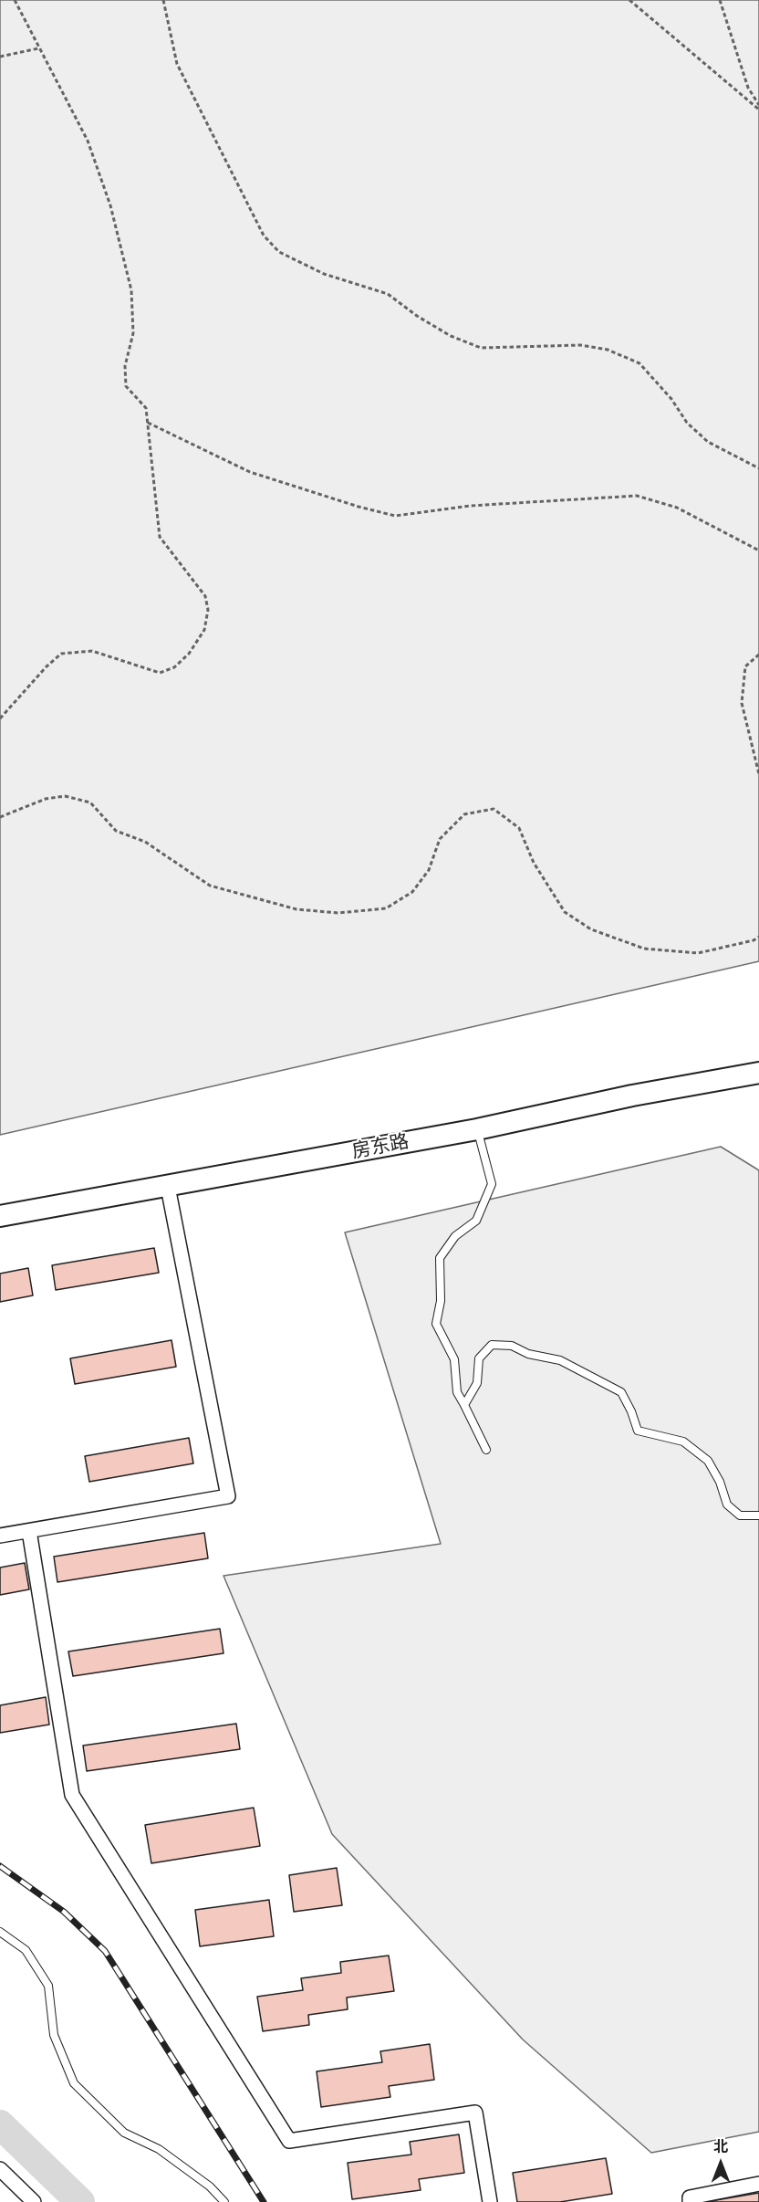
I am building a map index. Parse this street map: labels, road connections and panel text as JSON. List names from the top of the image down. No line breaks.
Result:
{"streets":{"main road":["房东路"]},"north":"top"}
